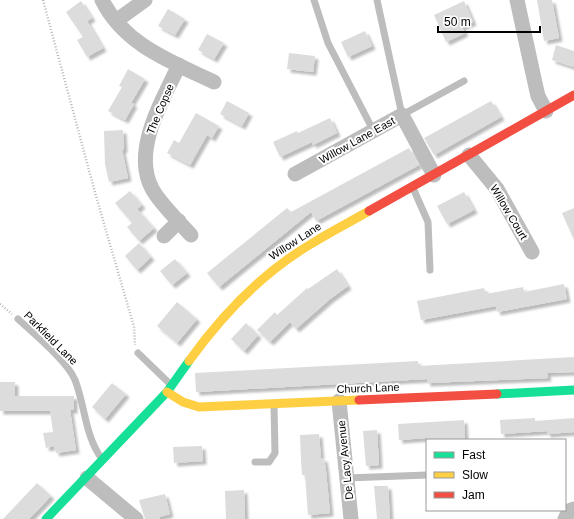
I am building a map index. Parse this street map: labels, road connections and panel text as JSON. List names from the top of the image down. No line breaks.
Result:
{"streets":{"main road":["Willow Lane","Church Lane"],"street":["The Copse","Willow Lane East","Willow Court","De Lacy Avenue"],"lane":["Parkfield Lane"]},"crossings":[["Willow Lane East","Willow Lane"],["Willow Court","Willow Lane"],["Willow Lane","Parkfield Lane"],["Willow Lane","Church Lane"],["Church Lane","De Lacy Avenue"]],"legend":["Fast","Slow","Jam"],"scale_bar":"50 m"}
